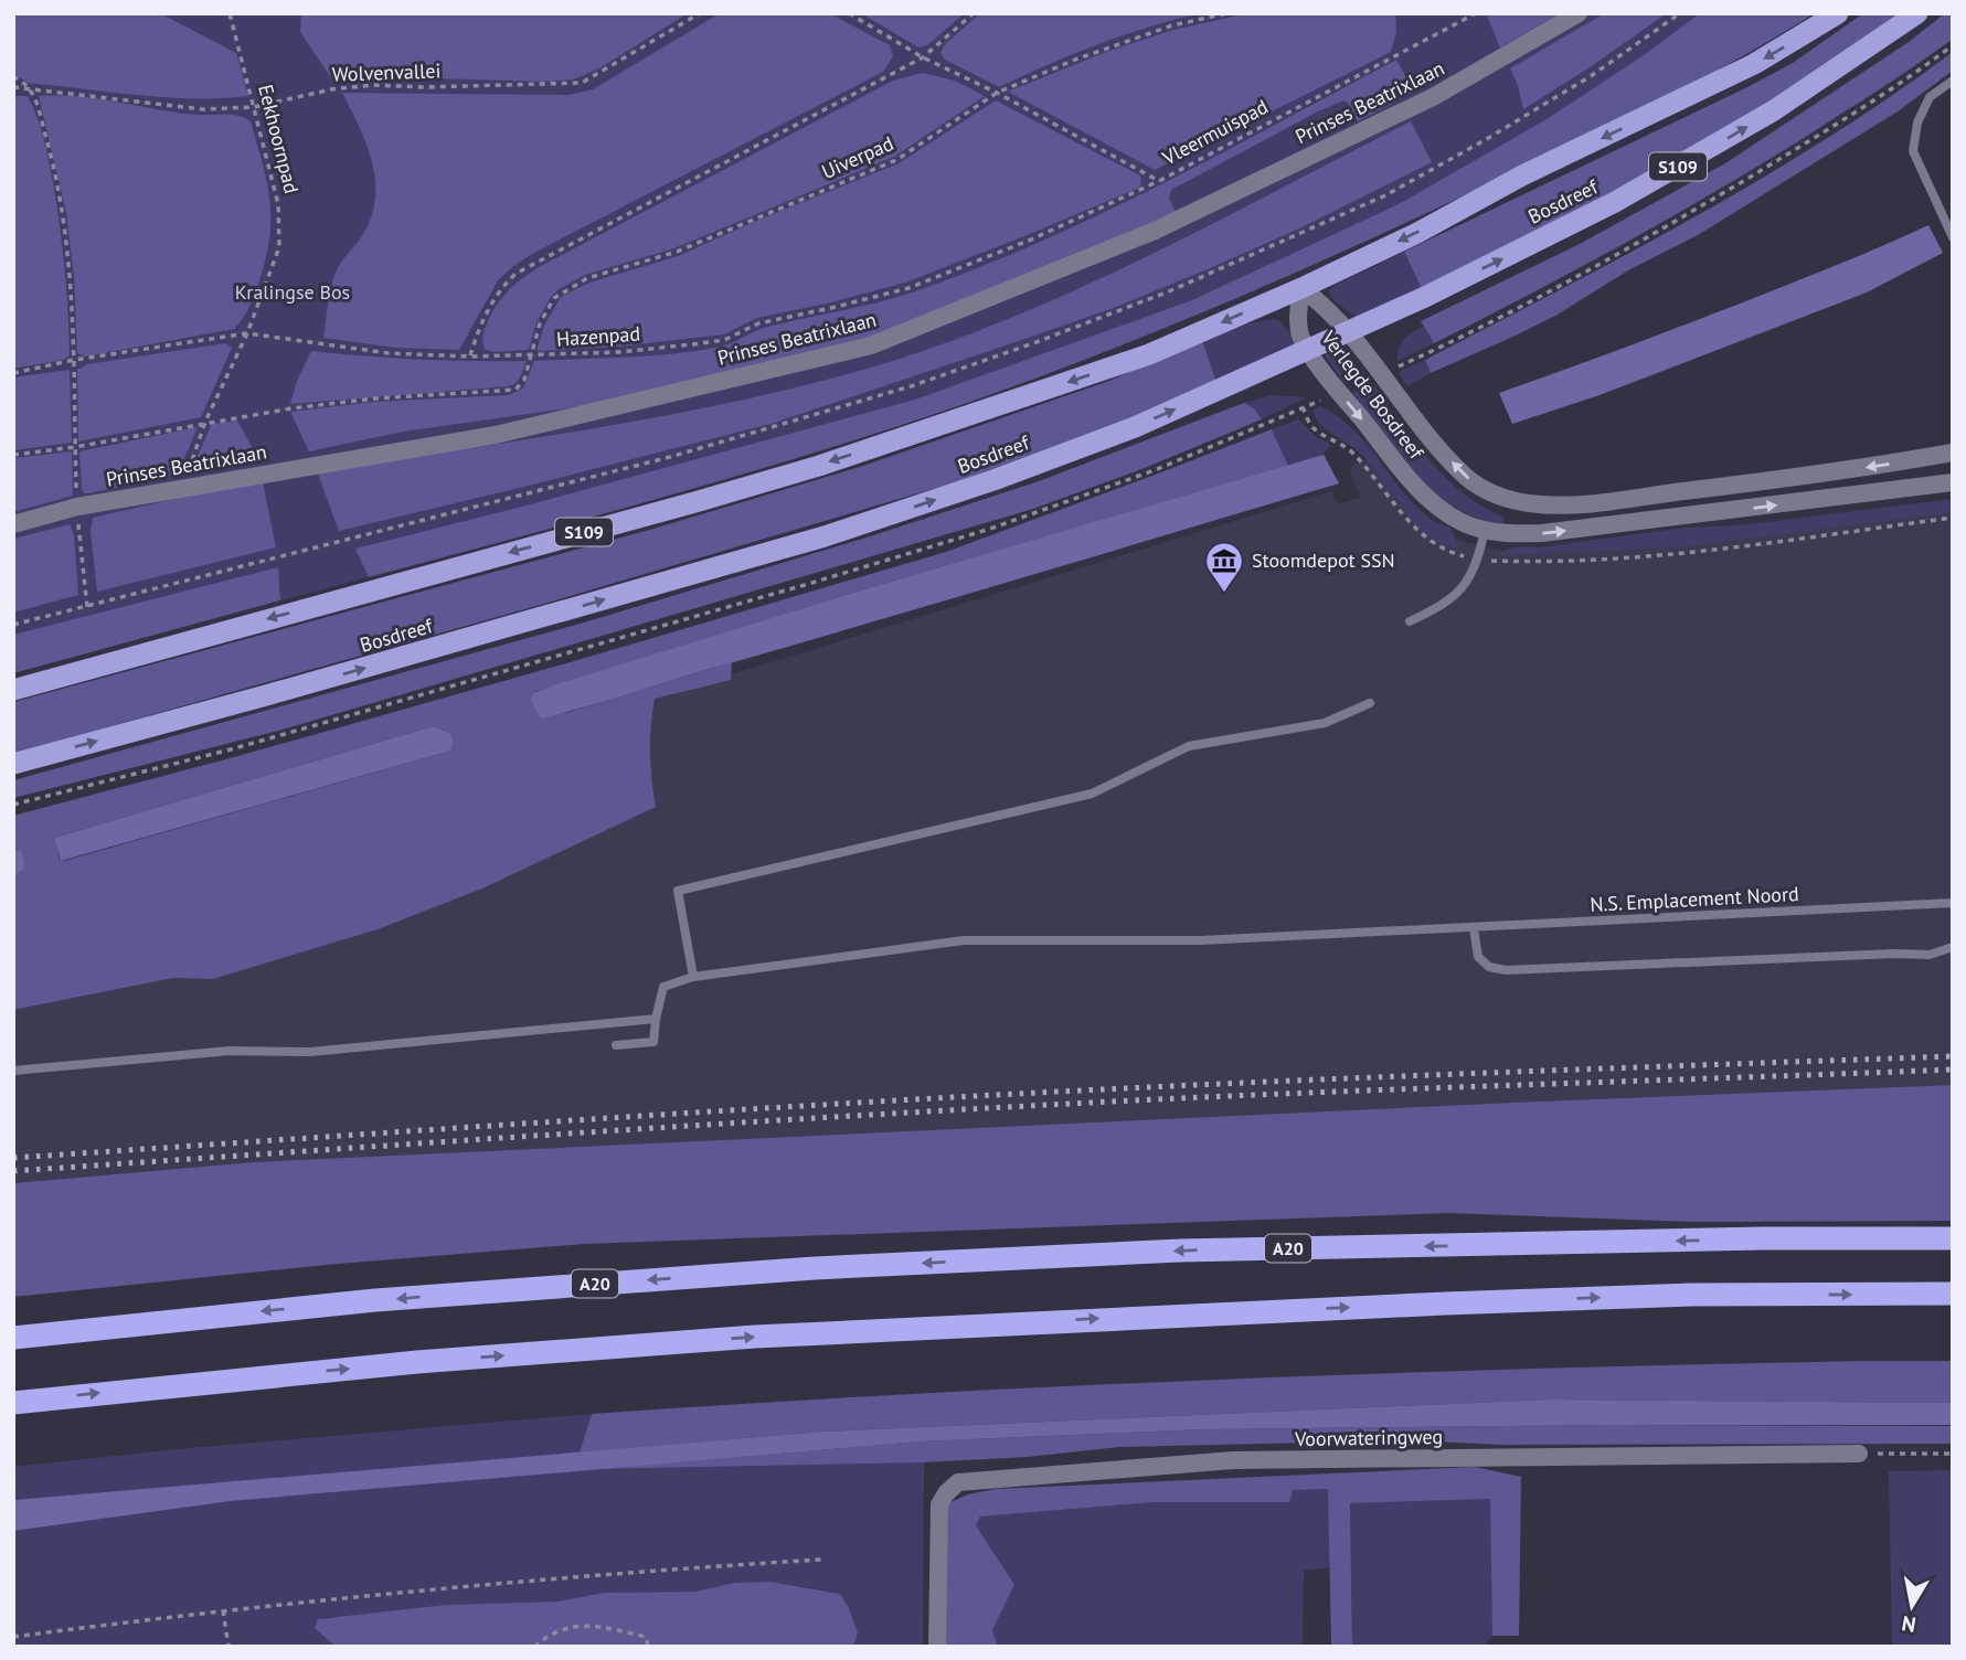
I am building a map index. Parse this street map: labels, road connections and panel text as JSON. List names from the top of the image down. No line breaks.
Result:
{"streets":{"highway":["S109","Bosdreef","A20"],"street":["Prinses Beatrixlaan","Verlegde Bosdreef","Voorwateringweg"],"lane":["N.S. Emplacement Noord"],"path":["Wolvenvallei","Vleermuispad","Eekhoornpad","Uiverpad","Hazenpad"]},"crossings":[["Wolvenvallei","Eekhoornpad"],["Prinses Beatrixlaan","Eekhoornpad"],["Vleermuispad","Uiverpad"],["Vleermuispad","Hazenpad"],["Eekhoornpad","Uiverpad"],["Eekhoornpad","Hazenpad"],["Uiverpad","Hazenpad"],["Bosdreef","Verlegde Bosdreef"]],"parks":["Kralingse Bos"],"places":{"museum":["Stoomdepot SSN"]},"north":"bottom"}
